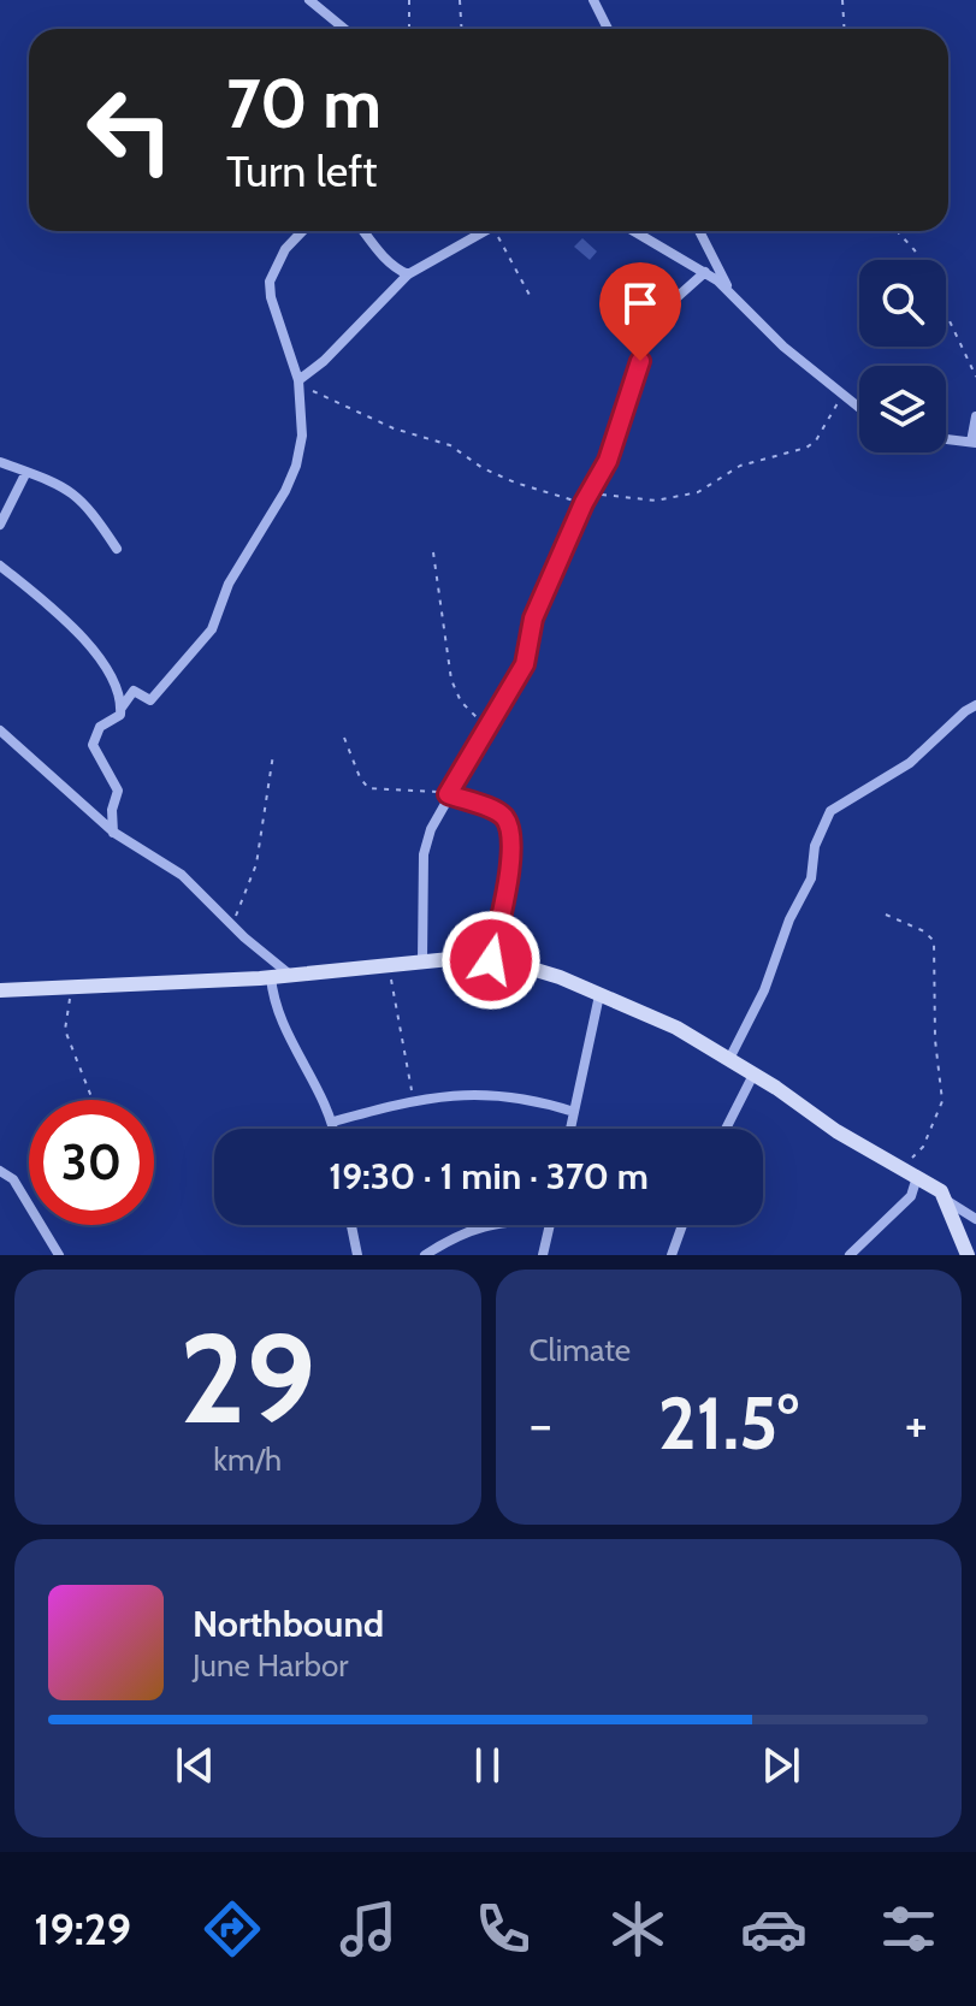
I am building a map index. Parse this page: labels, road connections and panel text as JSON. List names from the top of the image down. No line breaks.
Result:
{"page":{"turn":["70 m","Turn left"],"limit":"30","trip":"19:30 · 1 min · 370 m","tile":[["29","km/h"],"Climate"],"heat":["−","21.5°","+"],"song":["Northbound","June Harbor"],"tabs":"19:29"}}
